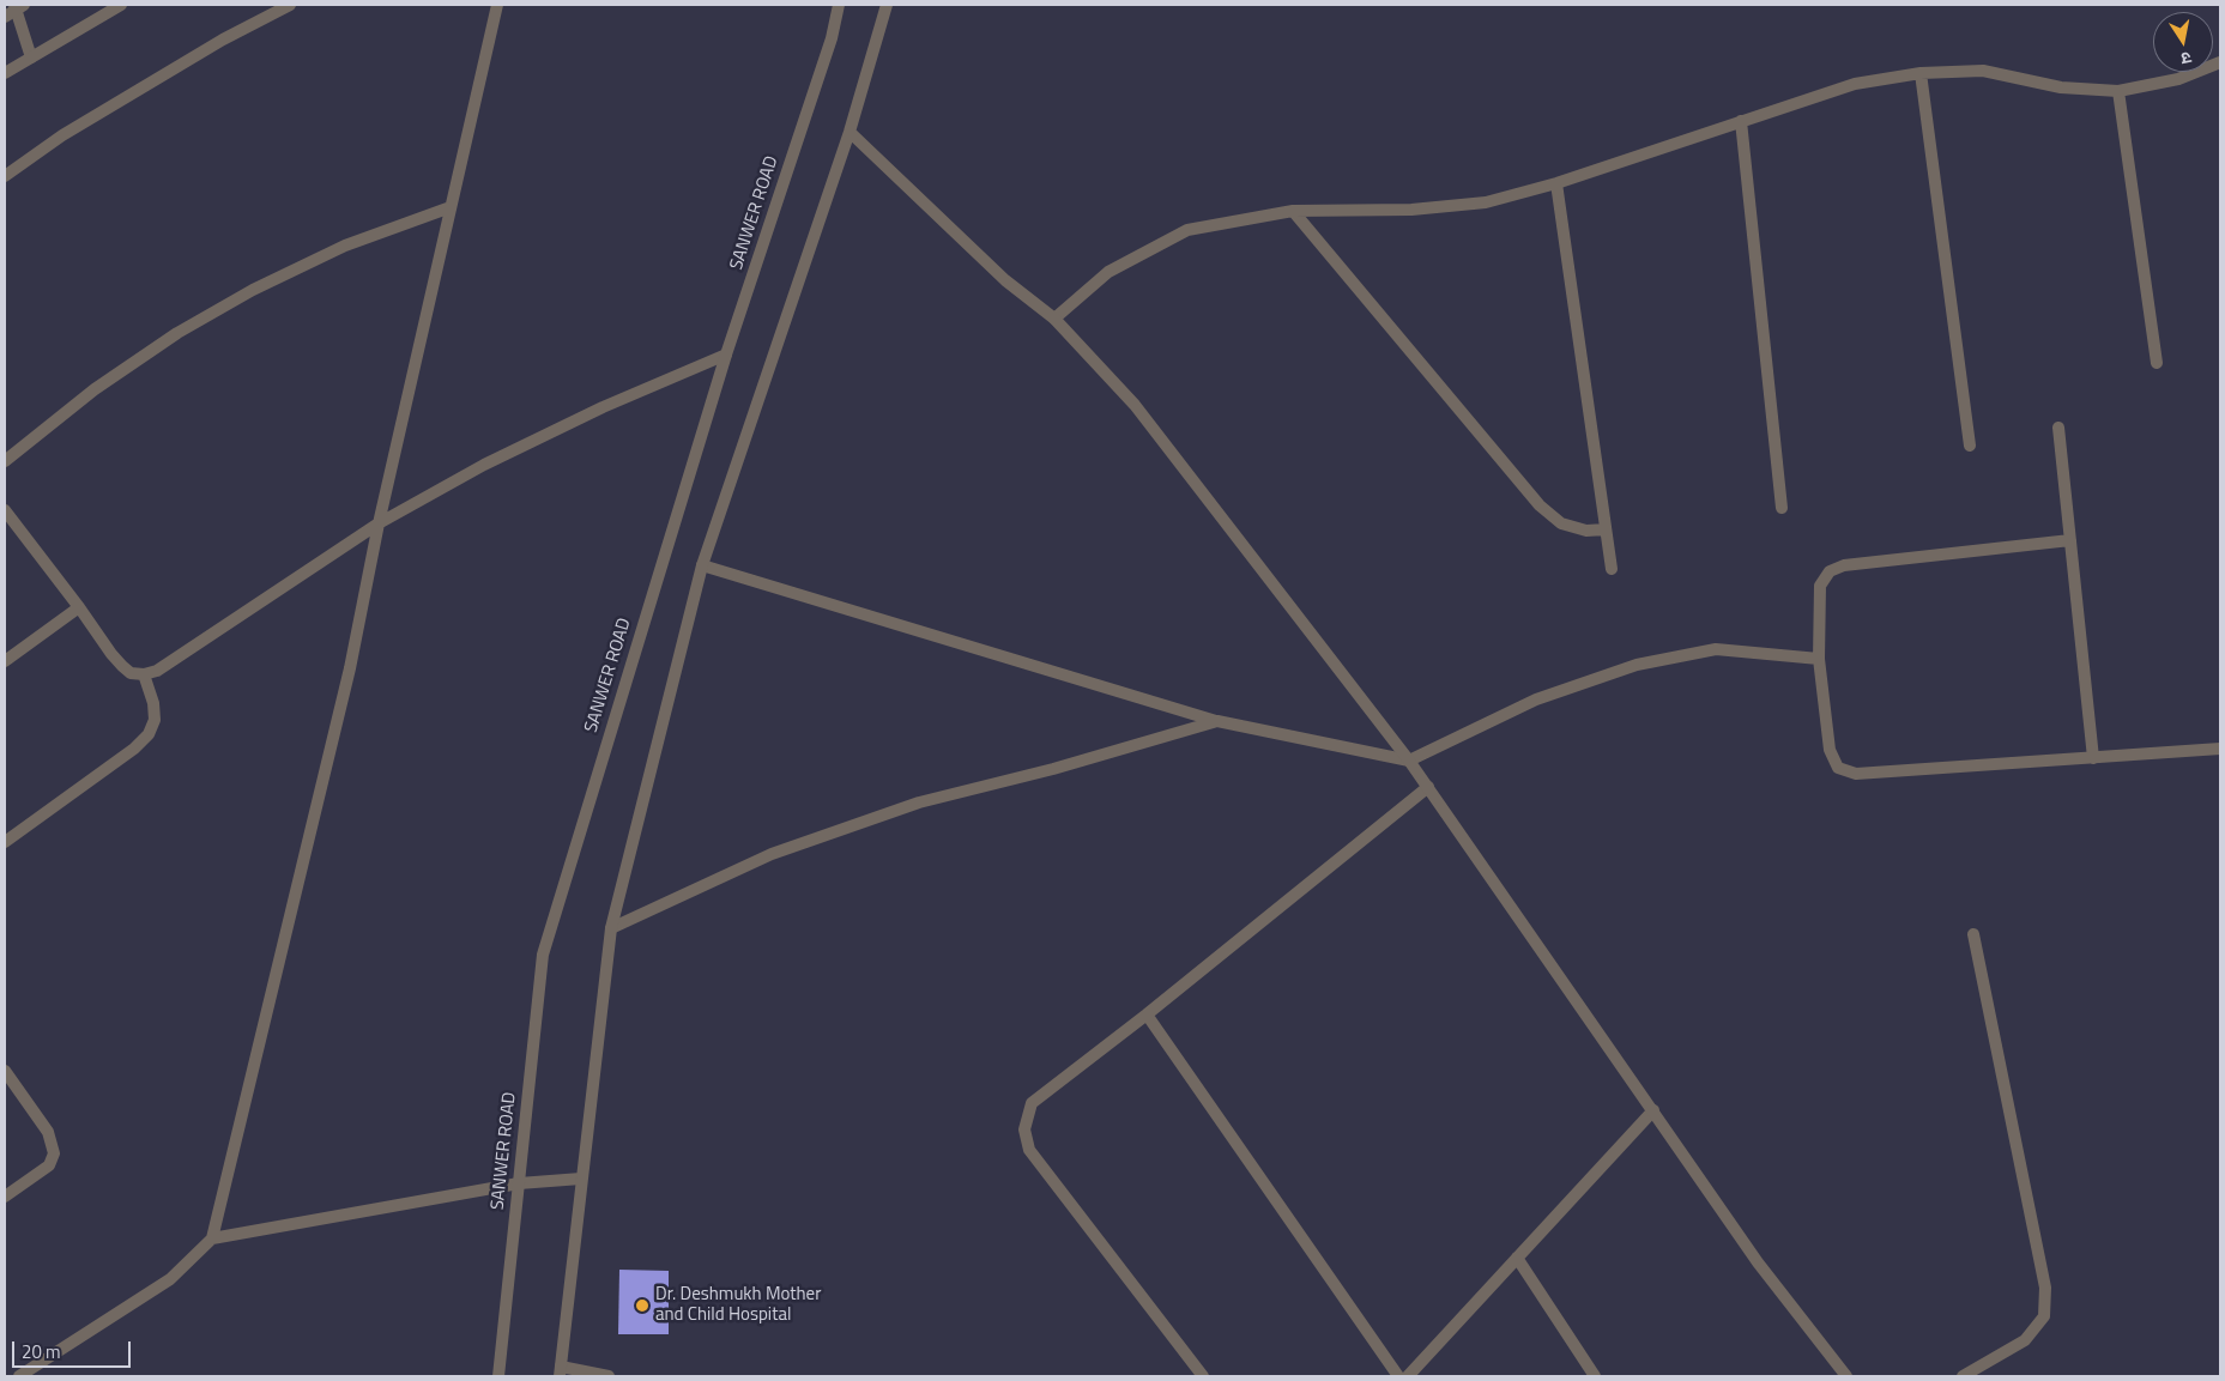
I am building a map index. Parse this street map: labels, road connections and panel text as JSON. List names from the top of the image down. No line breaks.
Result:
{"streets":{"street":["SANWER ROAD"]},"places":["Dr. Deshmukh Mother and Child Hospital"],"scale_bar":"20 m","north":"bottom"}
